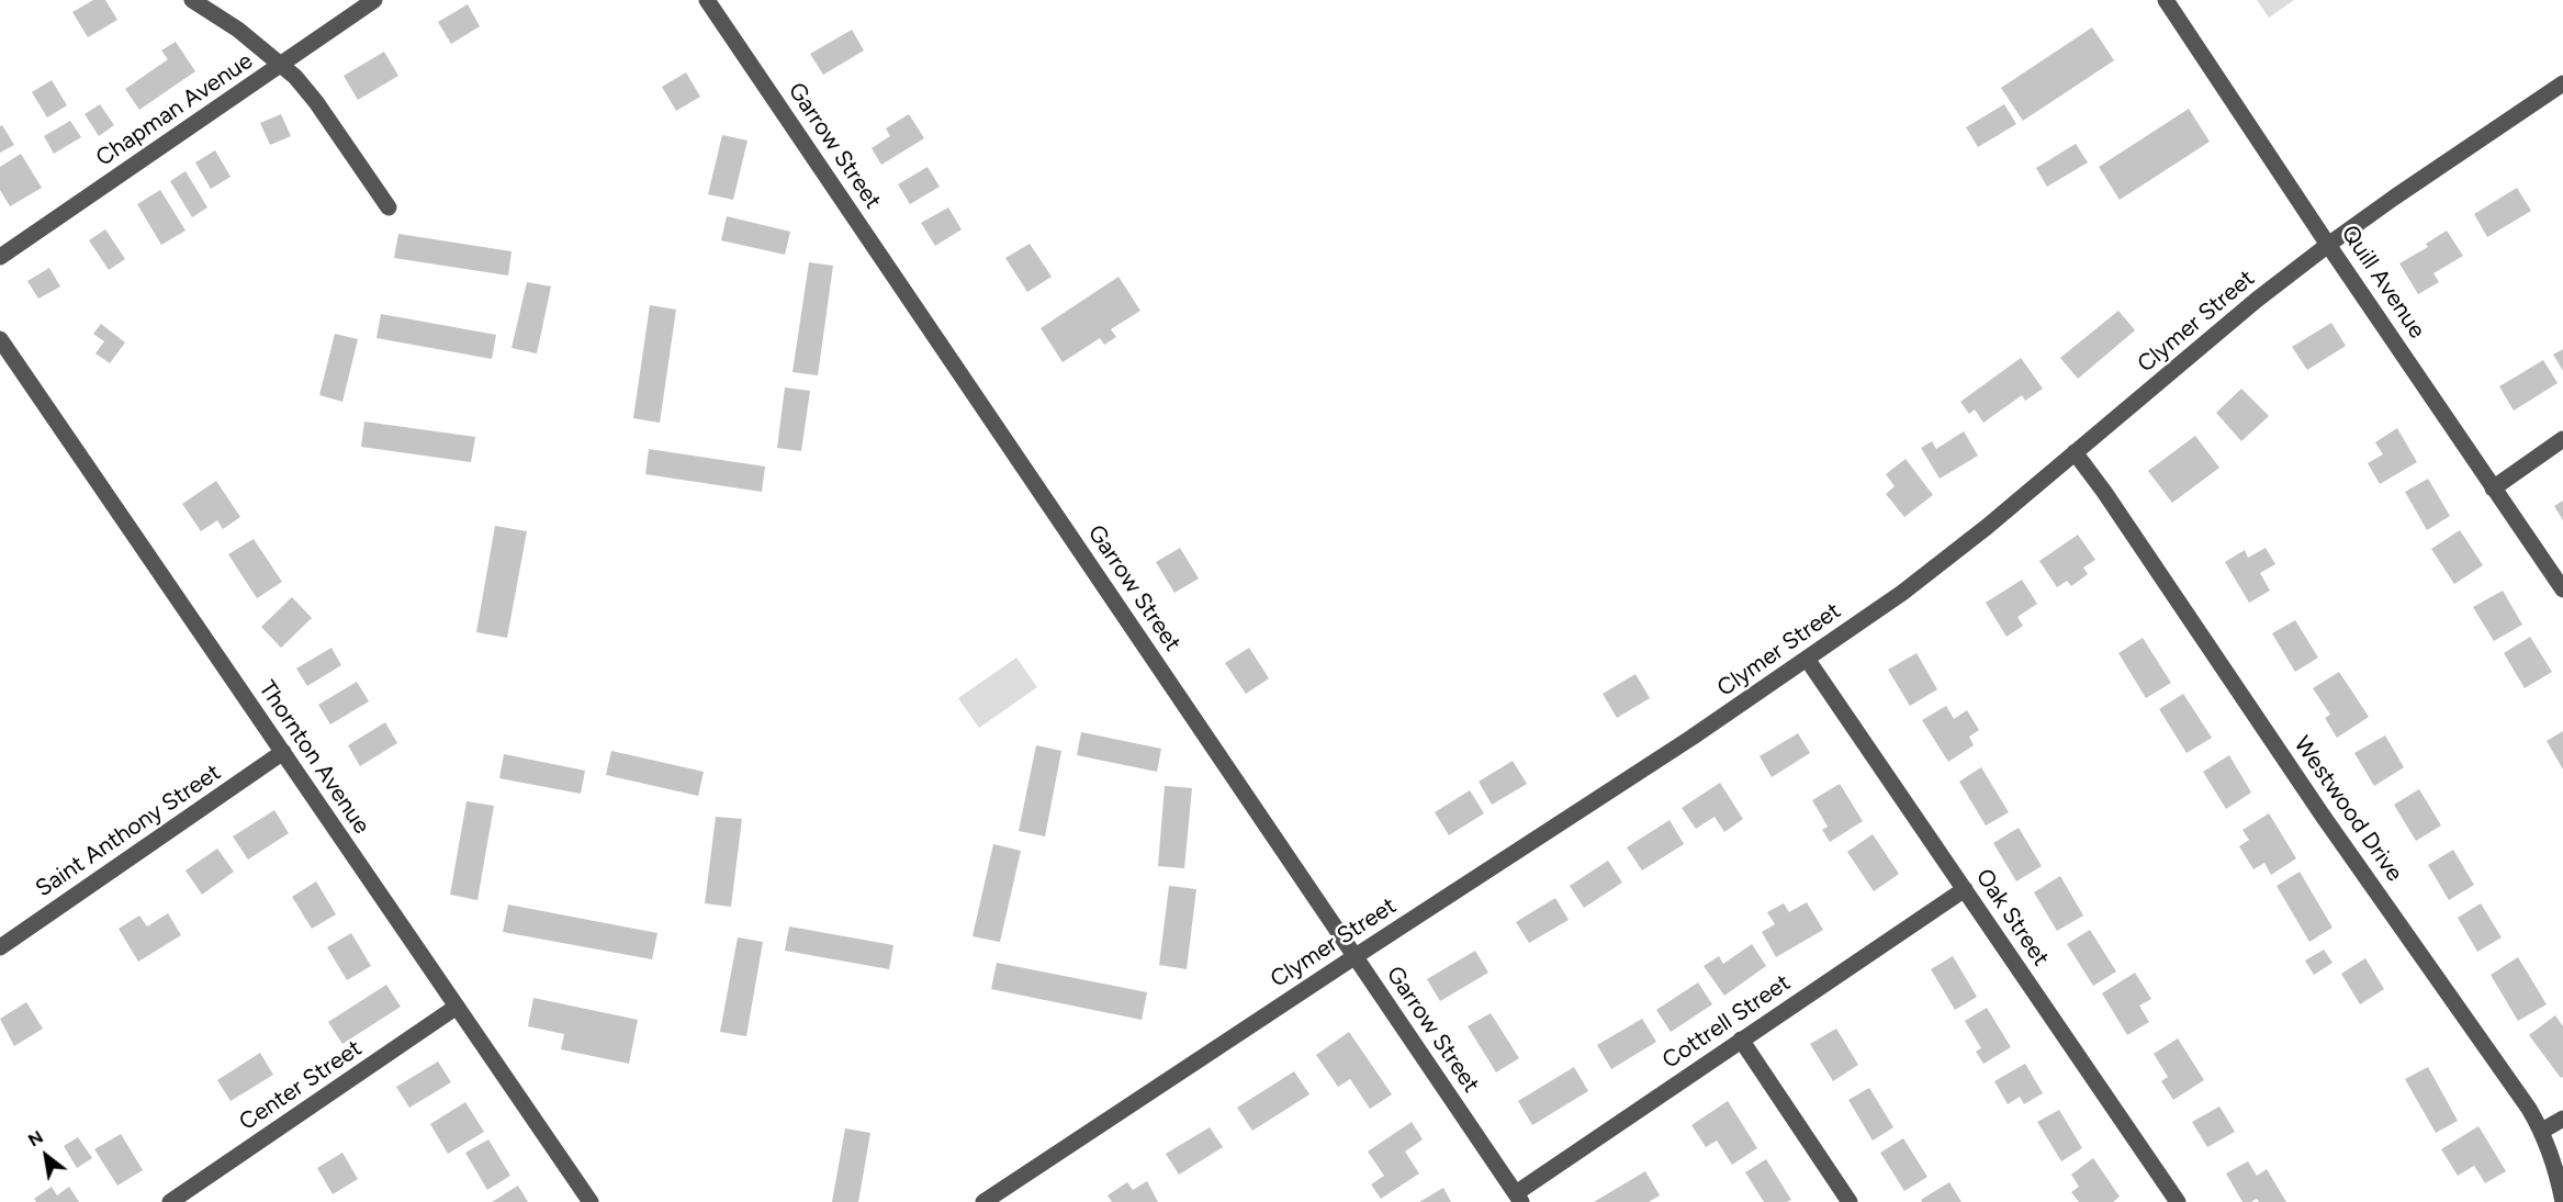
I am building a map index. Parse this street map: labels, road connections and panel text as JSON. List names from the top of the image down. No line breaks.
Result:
{"streets":{"street":["Chapman Avenue","Garrow Street","Quill Avenue","Clymer Street","Thornton Avenue","Westwood Drive","Saint Anthony Street","Oak Street","Cottrell Street","Center Street"]},"crossings":[["Garrow Street","Clymer Street"],["Garrow Street","Cottrell Street"],["Quill Avenue","Clymer Street"],["Clymer Street","Westwood Drive"],["Clymer Street","Oak Street"],["Thornton Avenue","Saint Anthony Street"],["Thornton Avenue","Center Street"],["Oak Street","Cottrell Street"]],"north":"top left"}
